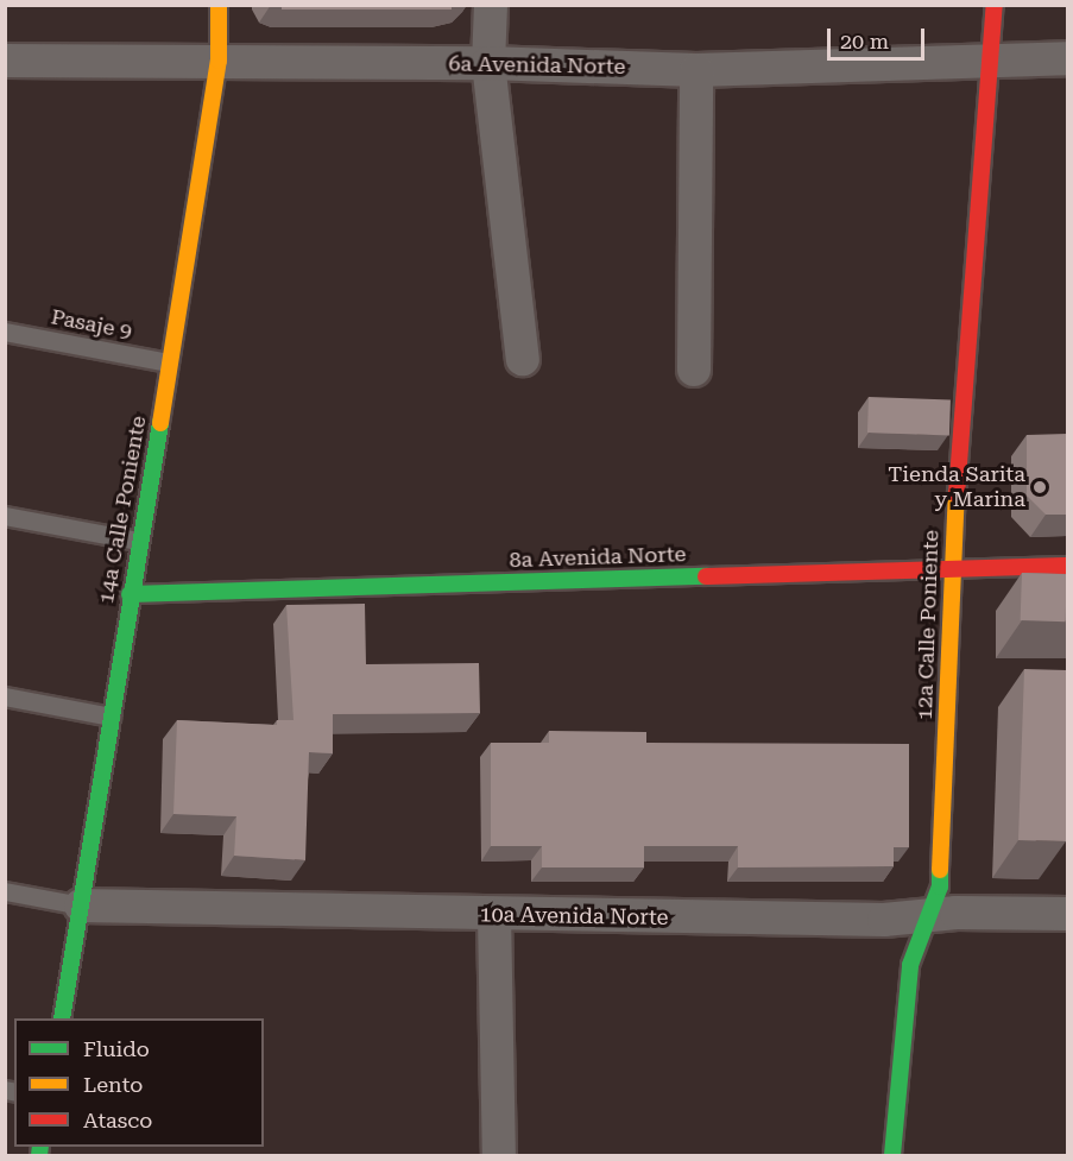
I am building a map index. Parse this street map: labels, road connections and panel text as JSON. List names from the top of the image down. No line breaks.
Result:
{"streets":{"street":["6a Avenida Norte","14a Calle Poniente","8a Avenida Norte","12a Calle Poniente","10a Avenida Norte"],"lane":["Pasaje 9"]},"crossings":[["6a Avenida Norte","14a Calle Poniente"],["6a Avenida Norte","12a Calle Poniente"],["Pasaje 9","14a Calle Poniente"],["14a Calle Poniente","8a Avenida Norte"],["14a Calle Poniente","10a Avenida Norte"],["8a Avenida Norte","12a Calle Poniente"],["12a Calle Poniente","10a Avenida Norte"]],"places":["Tienda Sarita y Marina"],"legend":["Fluido","Lento","Atasco"],"scale_bar":"20 m"}
